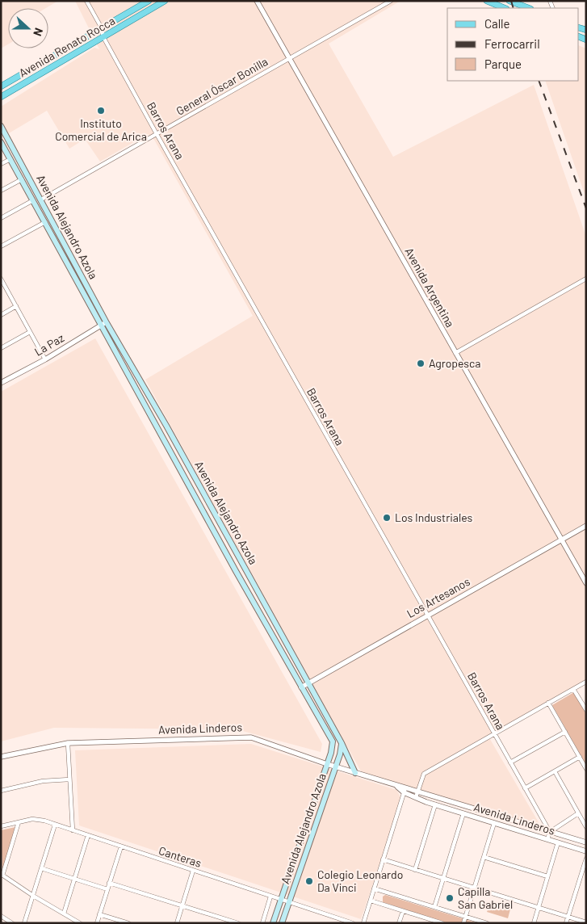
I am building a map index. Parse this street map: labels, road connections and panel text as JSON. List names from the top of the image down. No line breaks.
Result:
{"streets":{"main road":["Avenida Renato Rocca","Avenida Alejandro Azola"],"street":["General Óscar Bonilla","Barros Arana","Avenida Argentina","La Paz","Los Artesanos","Avenida Linderos","Canteras"]},"crossings":[["Avenida Renato Rocca","Barros Arana"],["General Óscar Bonilla","Barros Arana"],["General Óscar Bonilla","Avenida Alejandro Azola"],["General Óscar Bonilla","Avenida Argentina"],["Barros Arana","Los Artesanos"],["Barros Arana","Avenida Linderos"],["Avenida Alejandro Azola","La Paz"],["Avenida Alejandro Azola","Los Artesanos"],["Avenida Alejandro Azola","Avenida Linderos"],["Avenida Alejandro Azola","Canteras"],["Avenida Argentina","Los Artesanos"]],"places":["Instituto Comercial de Arica","Agropesca","Los Industriales","Colegio Leonardo Da Vinci","Capilla San Gabriel"],"legend":["Calle","Ferrocarril","Parque"],"north":"right"}
